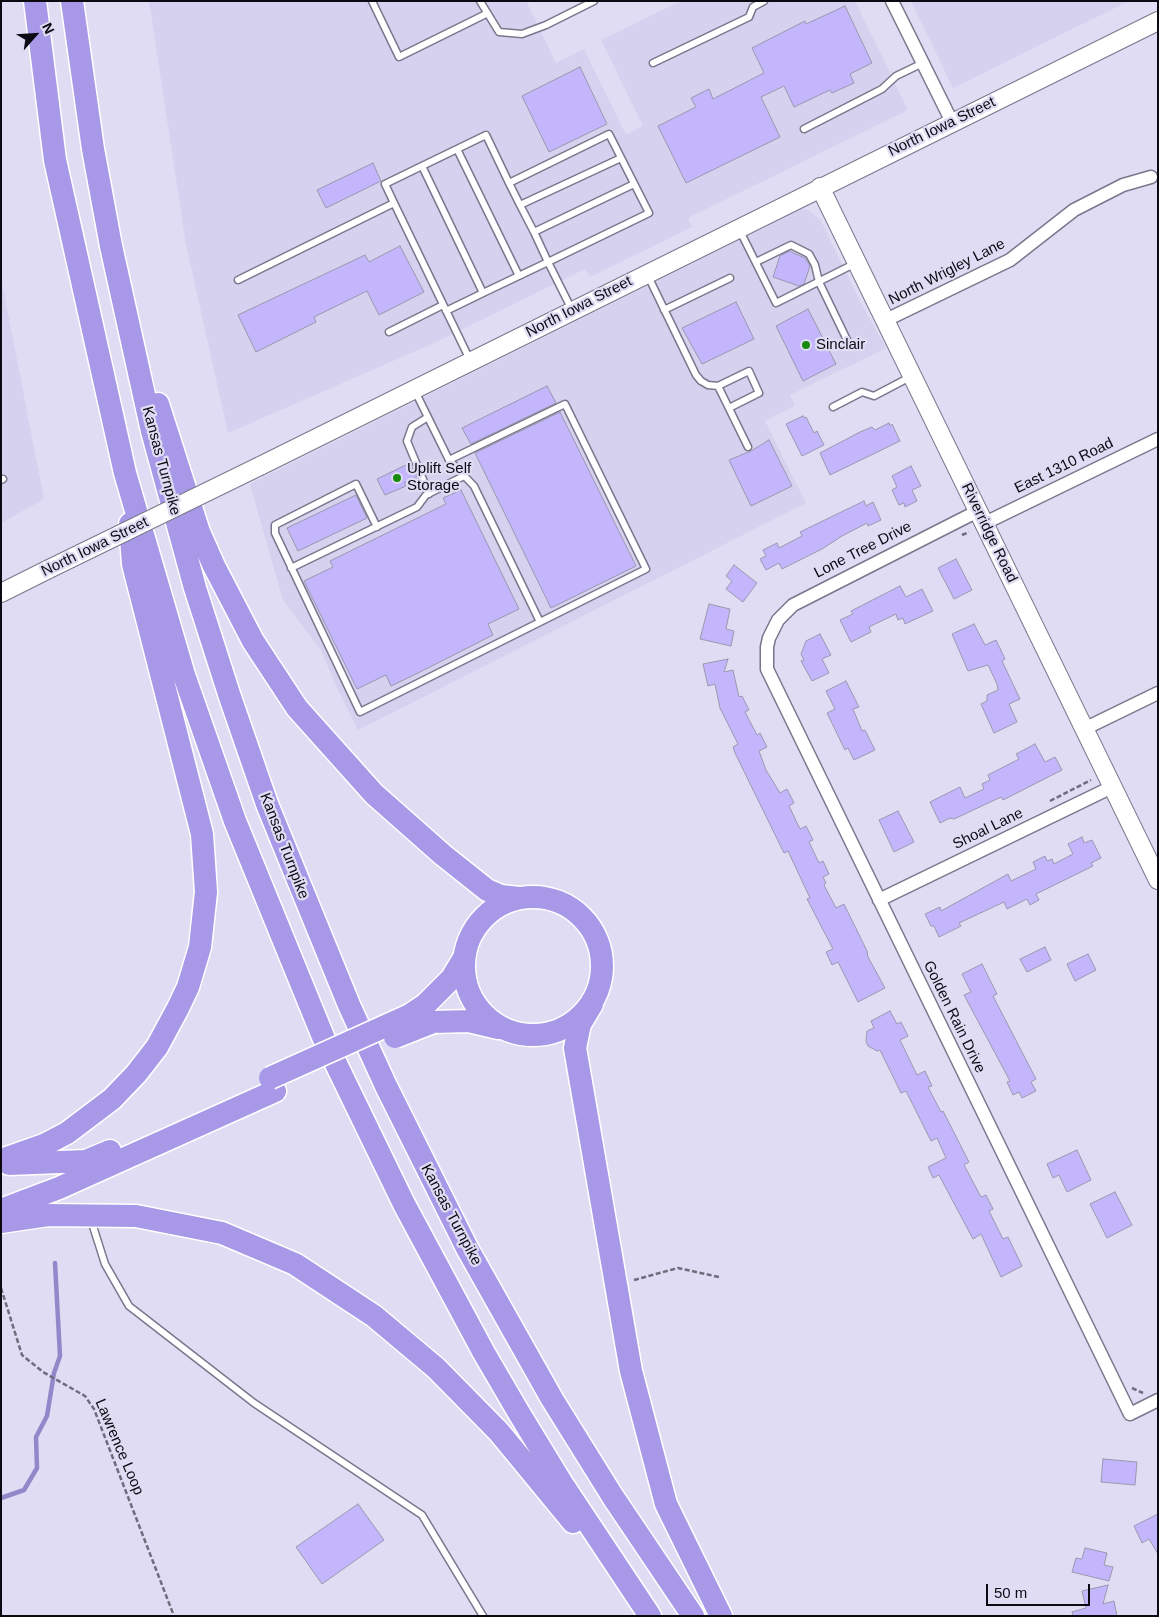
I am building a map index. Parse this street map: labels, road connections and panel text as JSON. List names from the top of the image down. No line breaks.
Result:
{"streets":{"highway":["Kansas Turnpike"],"main road":["North Iowa Street","Riverridge Road"],"street":["North Wrigley Lane","East 1310 Road","Lone Tree Drive","Shoal Lane","Golden Rain Drive"],"path":["Lawrence Loop"]},"crossings":[["North Iowa Street","Riverridge Road"],["North Wrigley Lane","Riverridge Road"],["East 1310 Road","Riverridge Road"],["East 1310 Road","Lone Tree Drive"],["Riverridge Road","Lone Tree Drive"],["Riverridge Road","Shoal Lane"],["Lone Tree Drive","Golden Rain Drive"],["Shoal Lane","Golden Rain Drive"]],"places":["Sinclair","Uplift Self Storage"],"scale_bar":"50 m","north":"top right"}
